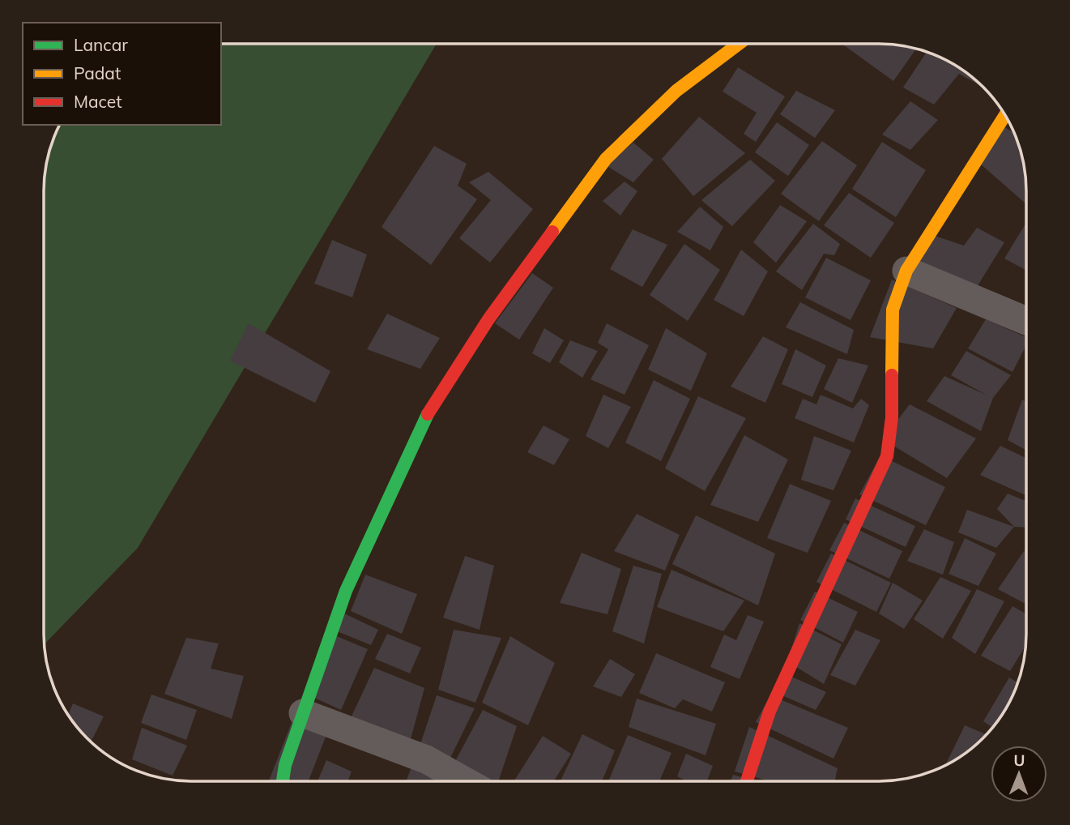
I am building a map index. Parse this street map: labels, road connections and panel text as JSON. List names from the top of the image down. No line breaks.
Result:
{"legend":["Lancar","Padat","Macet"],"north":"top"}
